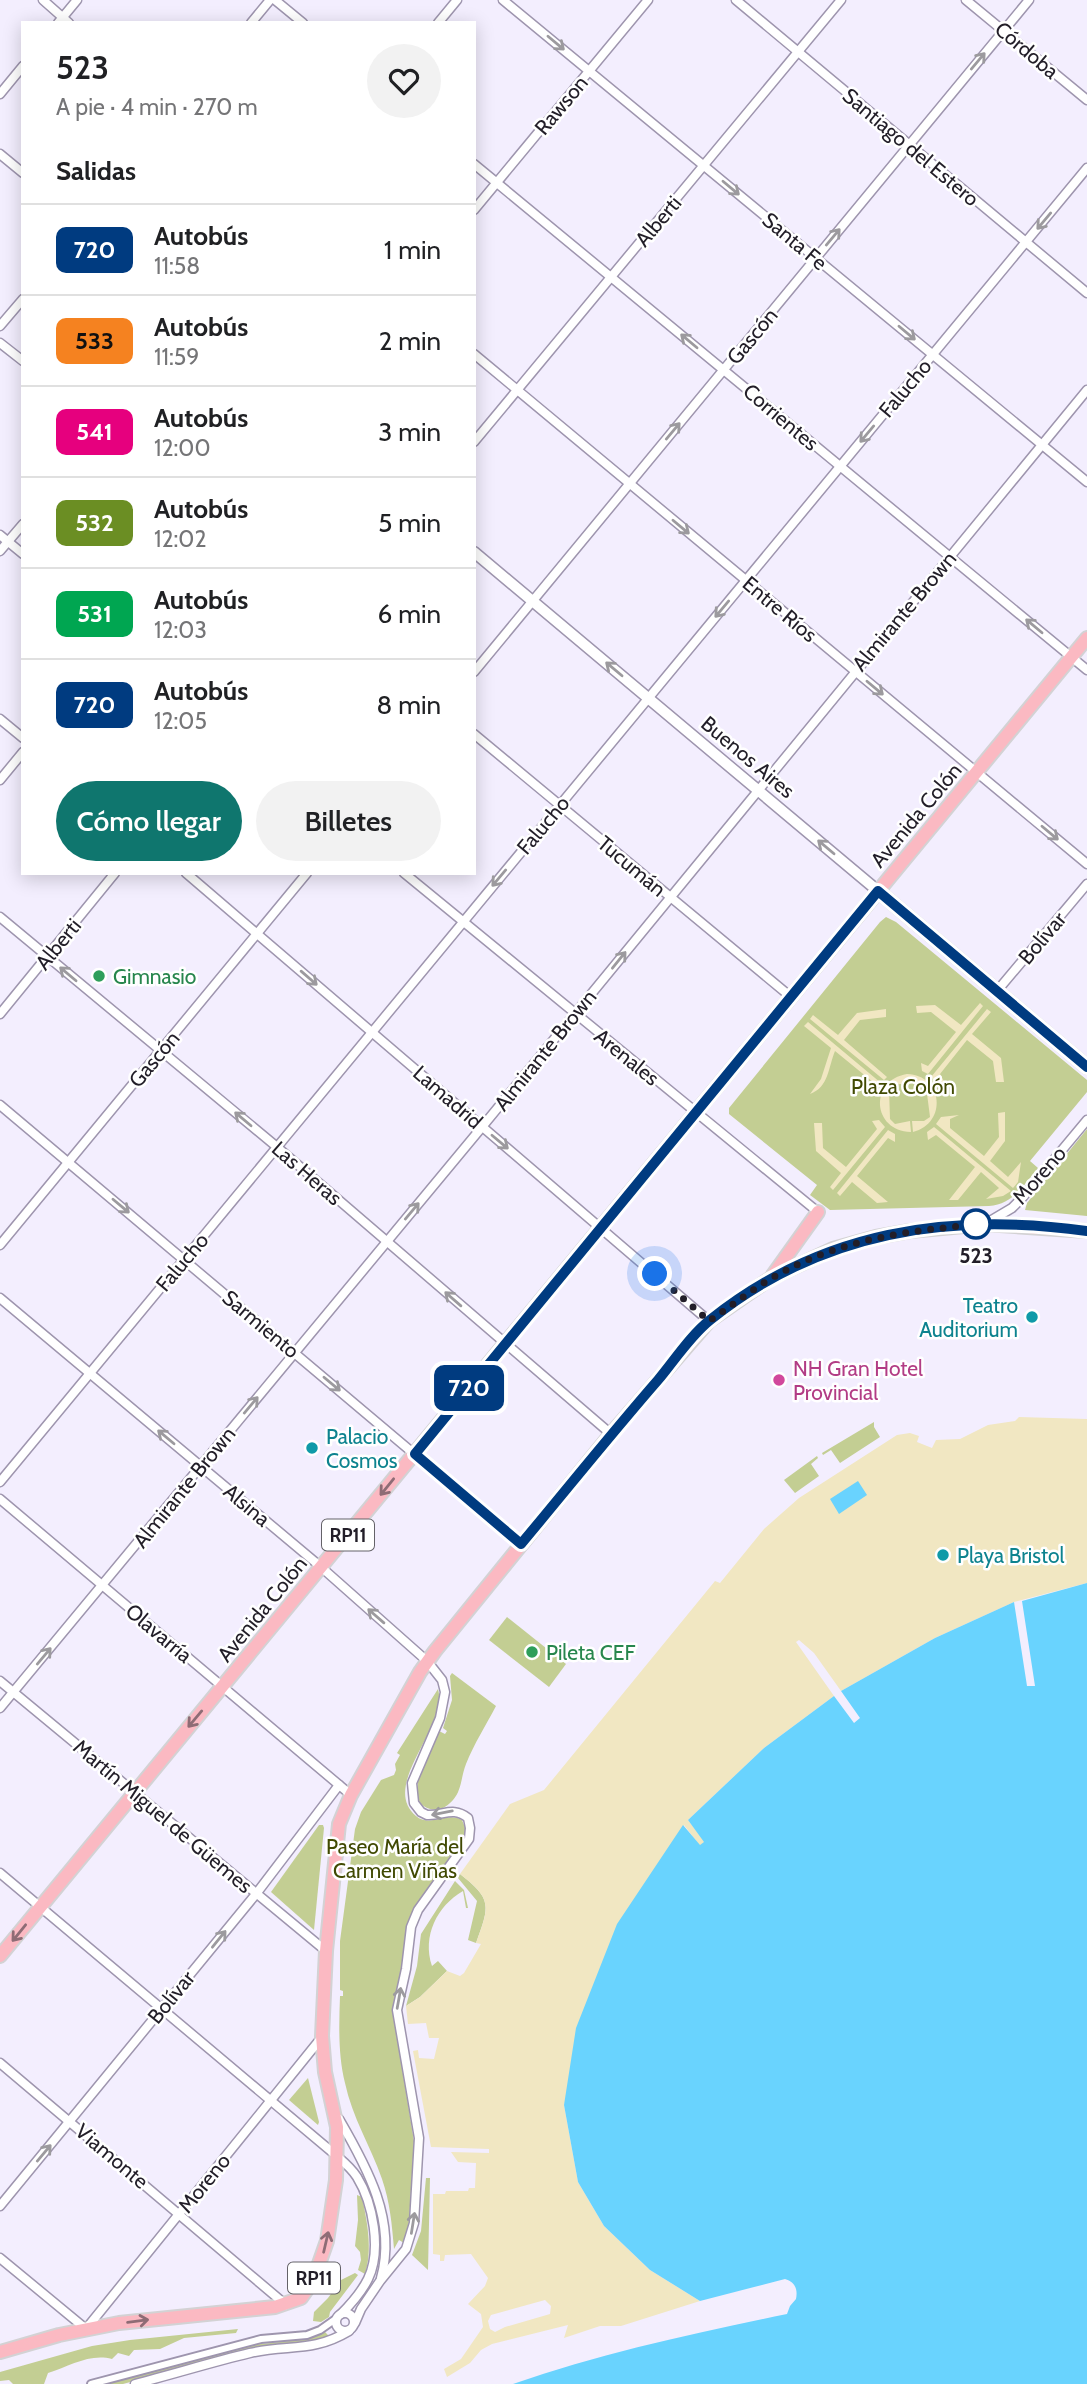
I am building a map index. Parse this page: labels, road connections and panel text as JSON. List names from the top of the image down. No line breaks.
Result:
{"streets":{"main road":["Buenos Aires","Avenida Colón","RP11"],"street":["Córdoba","Rawson","Santiago del Estero","Alberti","Santa Fe","Gascón","Falucho","Corrientes","Entre Ríos","Almirante Brown","Tucumán","Bolívar","Arenales","Lamadrid","Las Heras","Moreno","Sarmiento","Alsina","Olavarría","Martín Miguel de Güemes","Viamonte"]},"crossings":[["Córdoba","Gascón"],["Rawson","Santa Fe"],["Rawson","Corrientes"],["Santiago del Estero","Alberti"],["Santiago del Estero","Gascón"],["Santiago del Estero","Falucho"],["Alberti","Santa Fe"],["Alberti","Corrientes"],["Alberti","Entre Ríos"],["Alberti","Las Heras"],["Santa Fe","Gascón"],["Santa Fe","Falucho"],["Santa Fe","Almirante Brown"],["Gascón","Corrientes"],["Gascón","Entre Ríos"],["Gascón","Buenos Aires"],["Gascón","Lamadrid"],["Gascón","Las Heras"],["Gascón","Sarmiento"],["Falucho","Corrientes"],["Falucho","Entre Ríos"],["Falucho","Buenos Aires"],["Falucho","Tucumán"],["Falucho","Arenales"],["Falucho","Lamadrid"],["Falucho","Las Heras"],["Falucho","Sarmiento"],["Falucho","Alsina"],["Corrientes","Almirante Brown"],["Corrientes","Avenida Colón"],["Entre Ríos","Almirante Brown"],["Entre Ríos","Avenida Colón"],["Almirante Brown","Buenos Aires"],["Almirante Brown","Tucumán"],["Almirante Brown","Arenales"],["Almirante Brown","Lamadrid"],["Almirante Brown","Las Heras"],["Almirante Brown","Sarmiento"],["Almirante Brown","Alsina"],["Almirante Brown","Olavarría"],["Almirante Brown","Martín Miguel de Güemes"],["Buenos Aires","Avenida Colón"],["Buenos Aires","Bolívar"],["Avenida Colón","Tucumán"],["Avenida Colón","Arenales"],["Avenida Colón","Lamadrid"],["Avenida Colón","Las Heras"],["Avenida Colón","Sarmiento"],["Avenida Colón","Alsina"],["Avenida Colón","Olavarría"],["Avenida Colón","Martín Miguel de Güemes"],["Bolívar","Olavarría"],["Bolívar","Martín Miguel de Güemes"],["Bolívar","Viamonte"],["Arenales","RP11"],["Lamadrid","RP11"],["Las Heras","RP11"],["Moreno","RP11"],["Moreno","Viamonte"],["Sarmiento","RP11"],["Alsina","RP11"],["RP11","Olavarría"],["RP11","Martín Miguel de Güemes"],["RP11","Viamonte"]],"one_way":["Santa Fe","Corrientes","Entre Ríos","Buenos Aires","Bolívar","Lamadrid","Las Heras","Sarmiento","Alsina"],"parks":["Plaza Colón","Paseo María del Carmen Viñas"],"places":["Gimnasio","523","Teatro Auditorium","NH Gran Hotel Provincial","Palacio Cosmos","Playa Bristol","Pileta CEF"],"lines":["bus line 720"],"page":{"on_map":"720","heading":[["523","A pie · 4 min · 270 m"],"Salidas"],"list":[{"mark":"720","name":"Autobús","note":"11:58","value":"1 min"},{"mark":"533","name":"Autobús","note":"11:59","value":"2 min"},{"mark":"541","name":"Autobús","note":"12:00","value":"3 min"},{"mark":"532","name":"Autobús","note":"12:02","value":"5 min"},{"mark":"531","name":"Autobús","note":"12:03","value":"6 min"},{"mark":"720","name":"Autobús","note":"12:05","value":"8 min"}],"buttons":["Cómo llegar","Billetes"]}}
